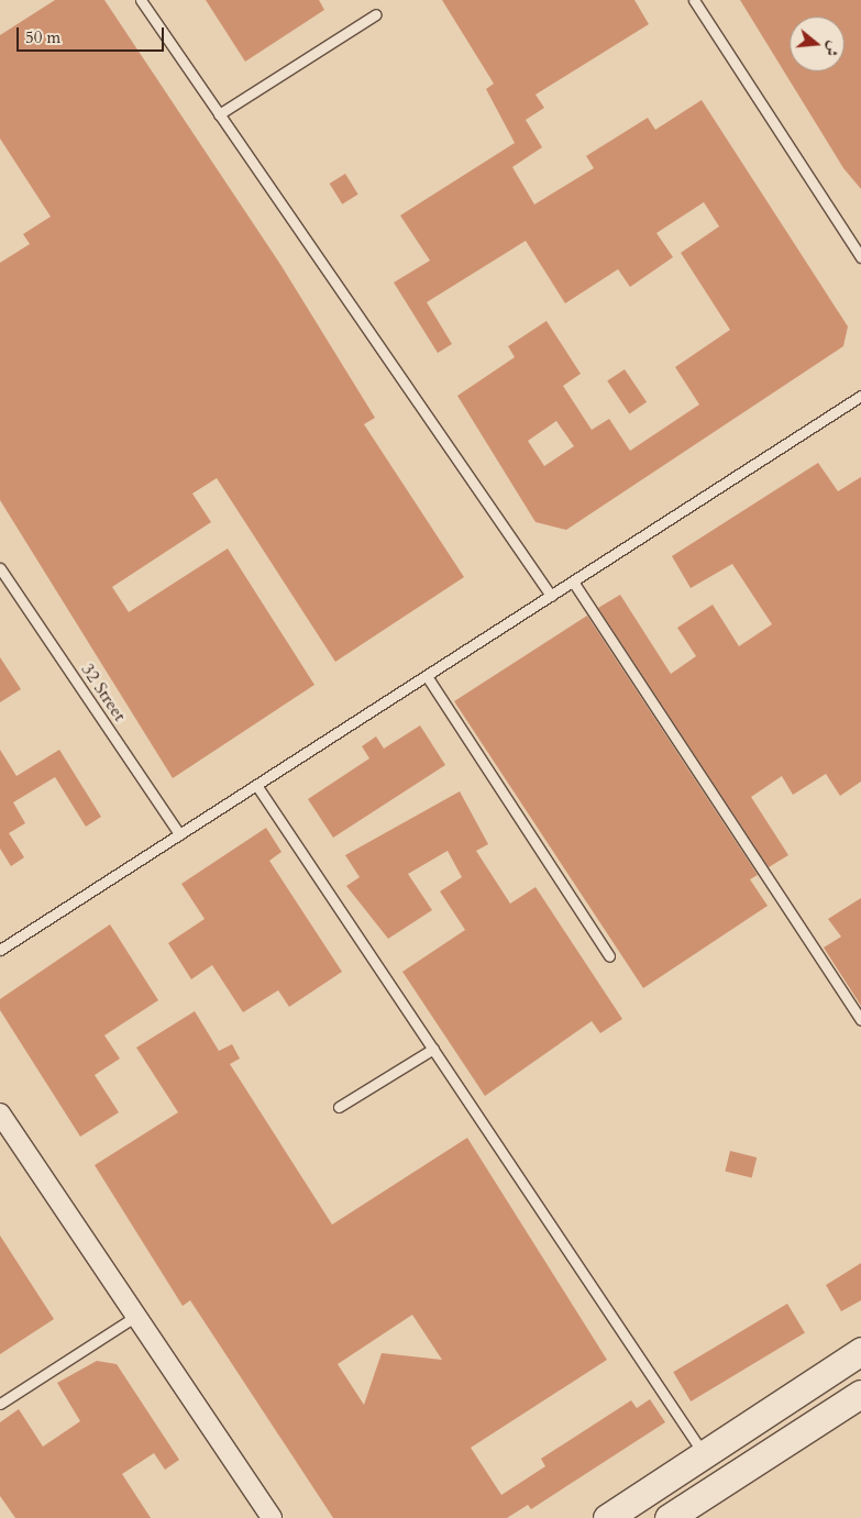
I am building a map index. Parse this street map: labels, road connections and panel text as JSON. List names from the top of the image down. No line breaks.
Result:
{"streets":{"lane":["32 Street"]},"scale_bar":"50 m","north":"right"}
